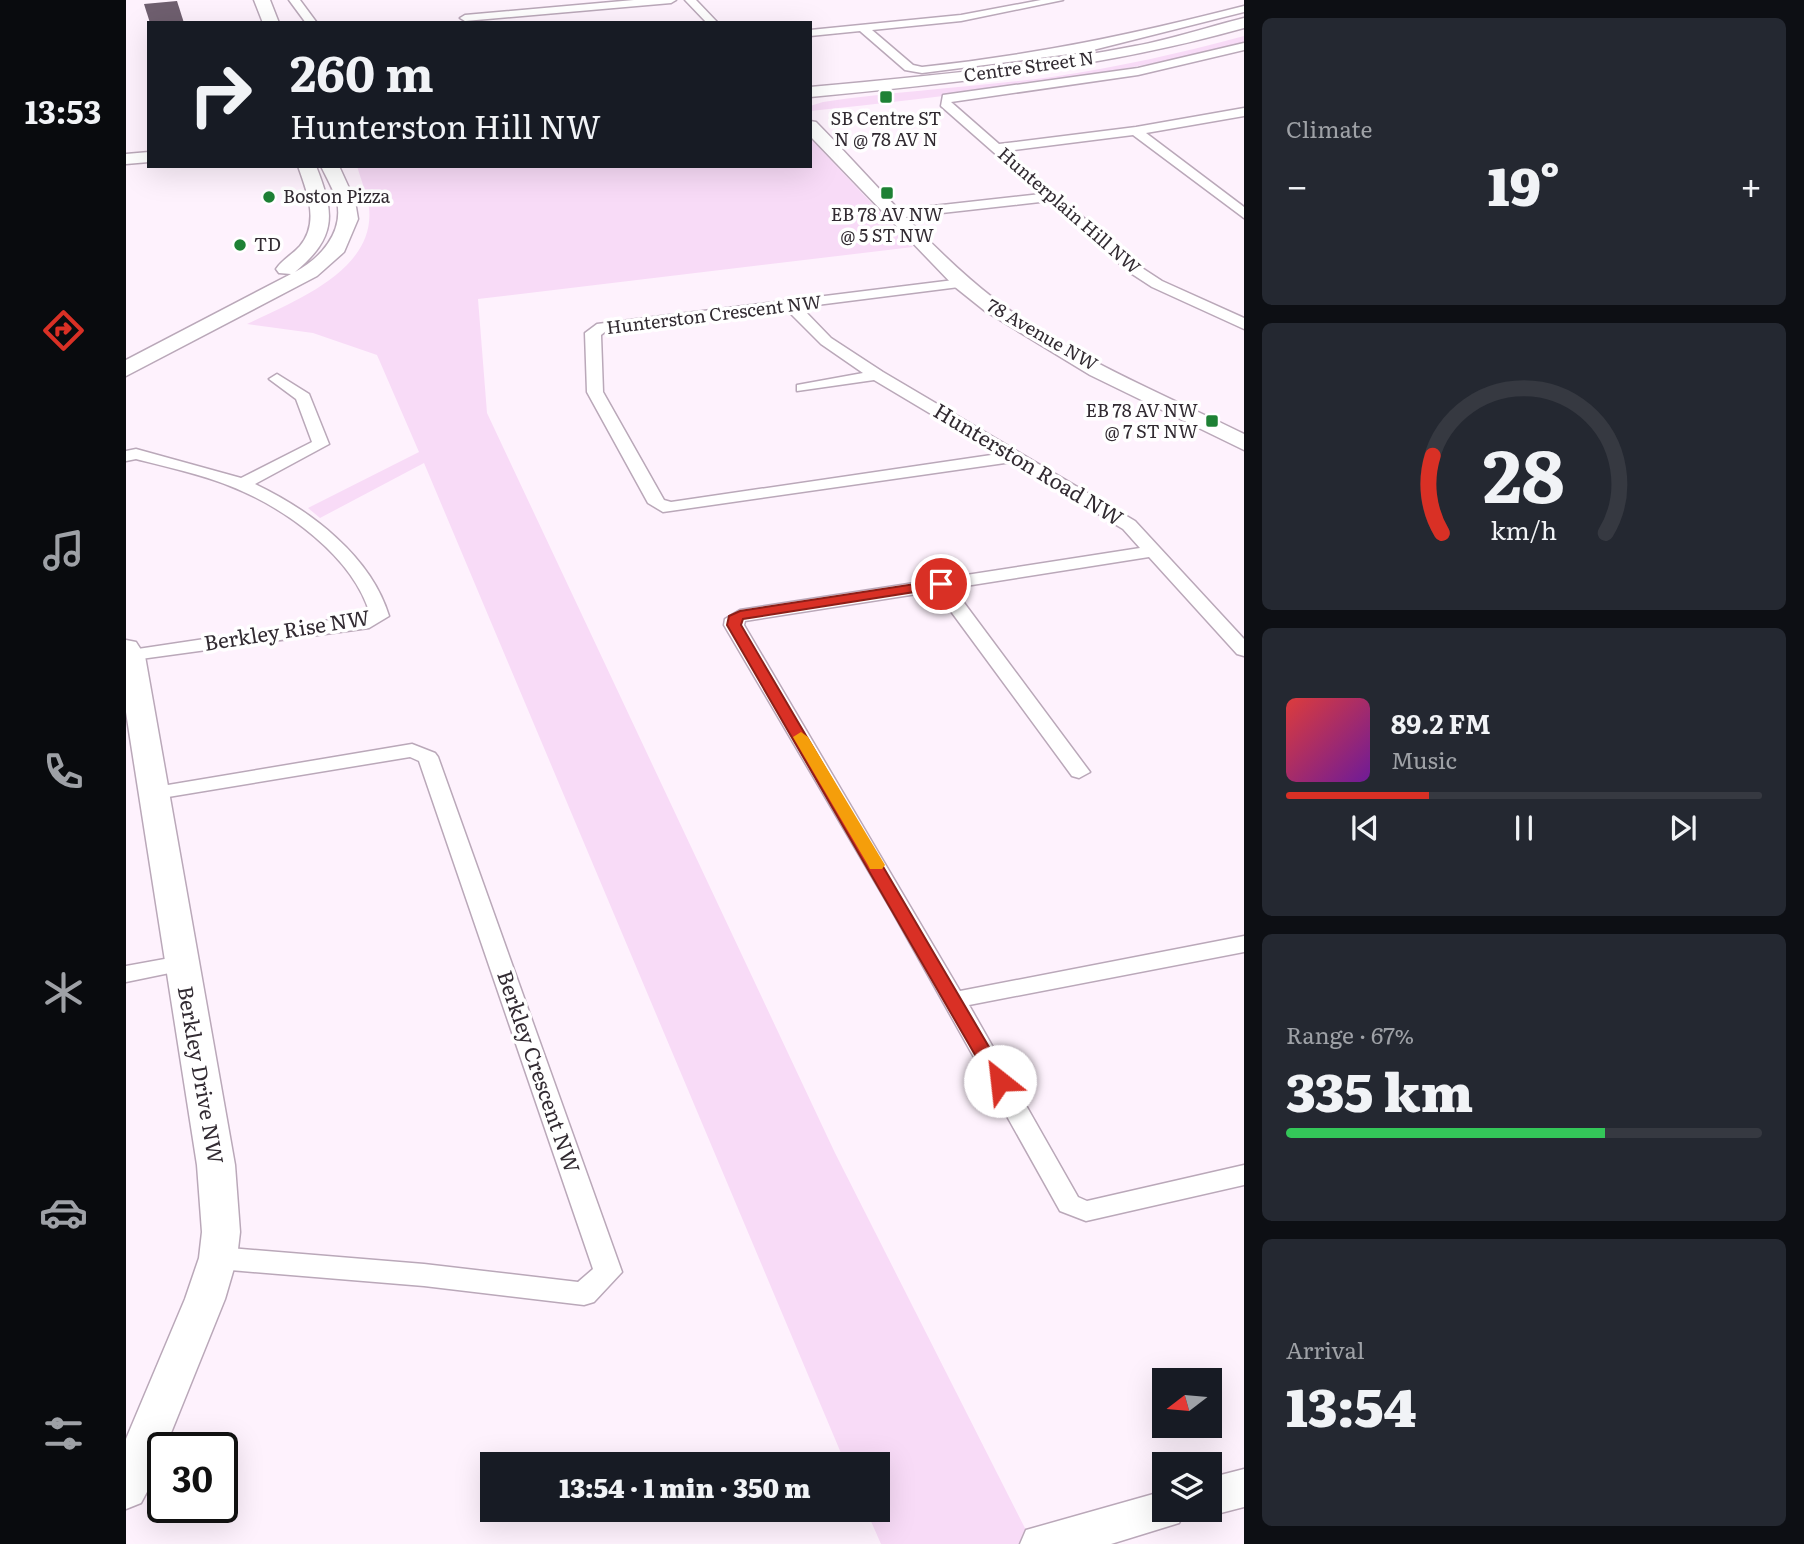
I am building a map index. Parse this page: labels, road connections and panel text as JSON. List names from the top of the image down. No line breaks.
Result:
{"streets":{"main road":["Centre Street N","78 Avenue NW","Berkley Drive NW"],"street":["Hunterplain Hill NW","Hunterston Crescent NW","Hunterston Road NW","Berkley Rise NW","Berkley Crescent NW"]},"crossings":[["Hunterston Crescent NW","78 Avenue NW"],["Hunterston Crescent NW","Hunterston Road NW"],["Berkley Rise NW","Berkley Drive NW"],["Berkley Crescent NW","Berkley Drive NW"]],"places":{"transit":["SB Centre ST N @ 78 AV N","EB 78 AV NW @ 5 ST NW","EB 78 AV NW @ 7 ST NW"],"other":["Boston Pizza","TD"]},"north":"left","page":{"tabs":"13:53","tile":["Climate",["Range · 67%","335 km"],["Arrival","13:54"]],"turn":["260 m","Hunterston Hill NW"],"heat":["−","19°","+"],"song":["89.2 FM","Music"],"limit":"30","trip":"13:54 · 1 min · 350 m","gauge":["28","km/h"]}}
